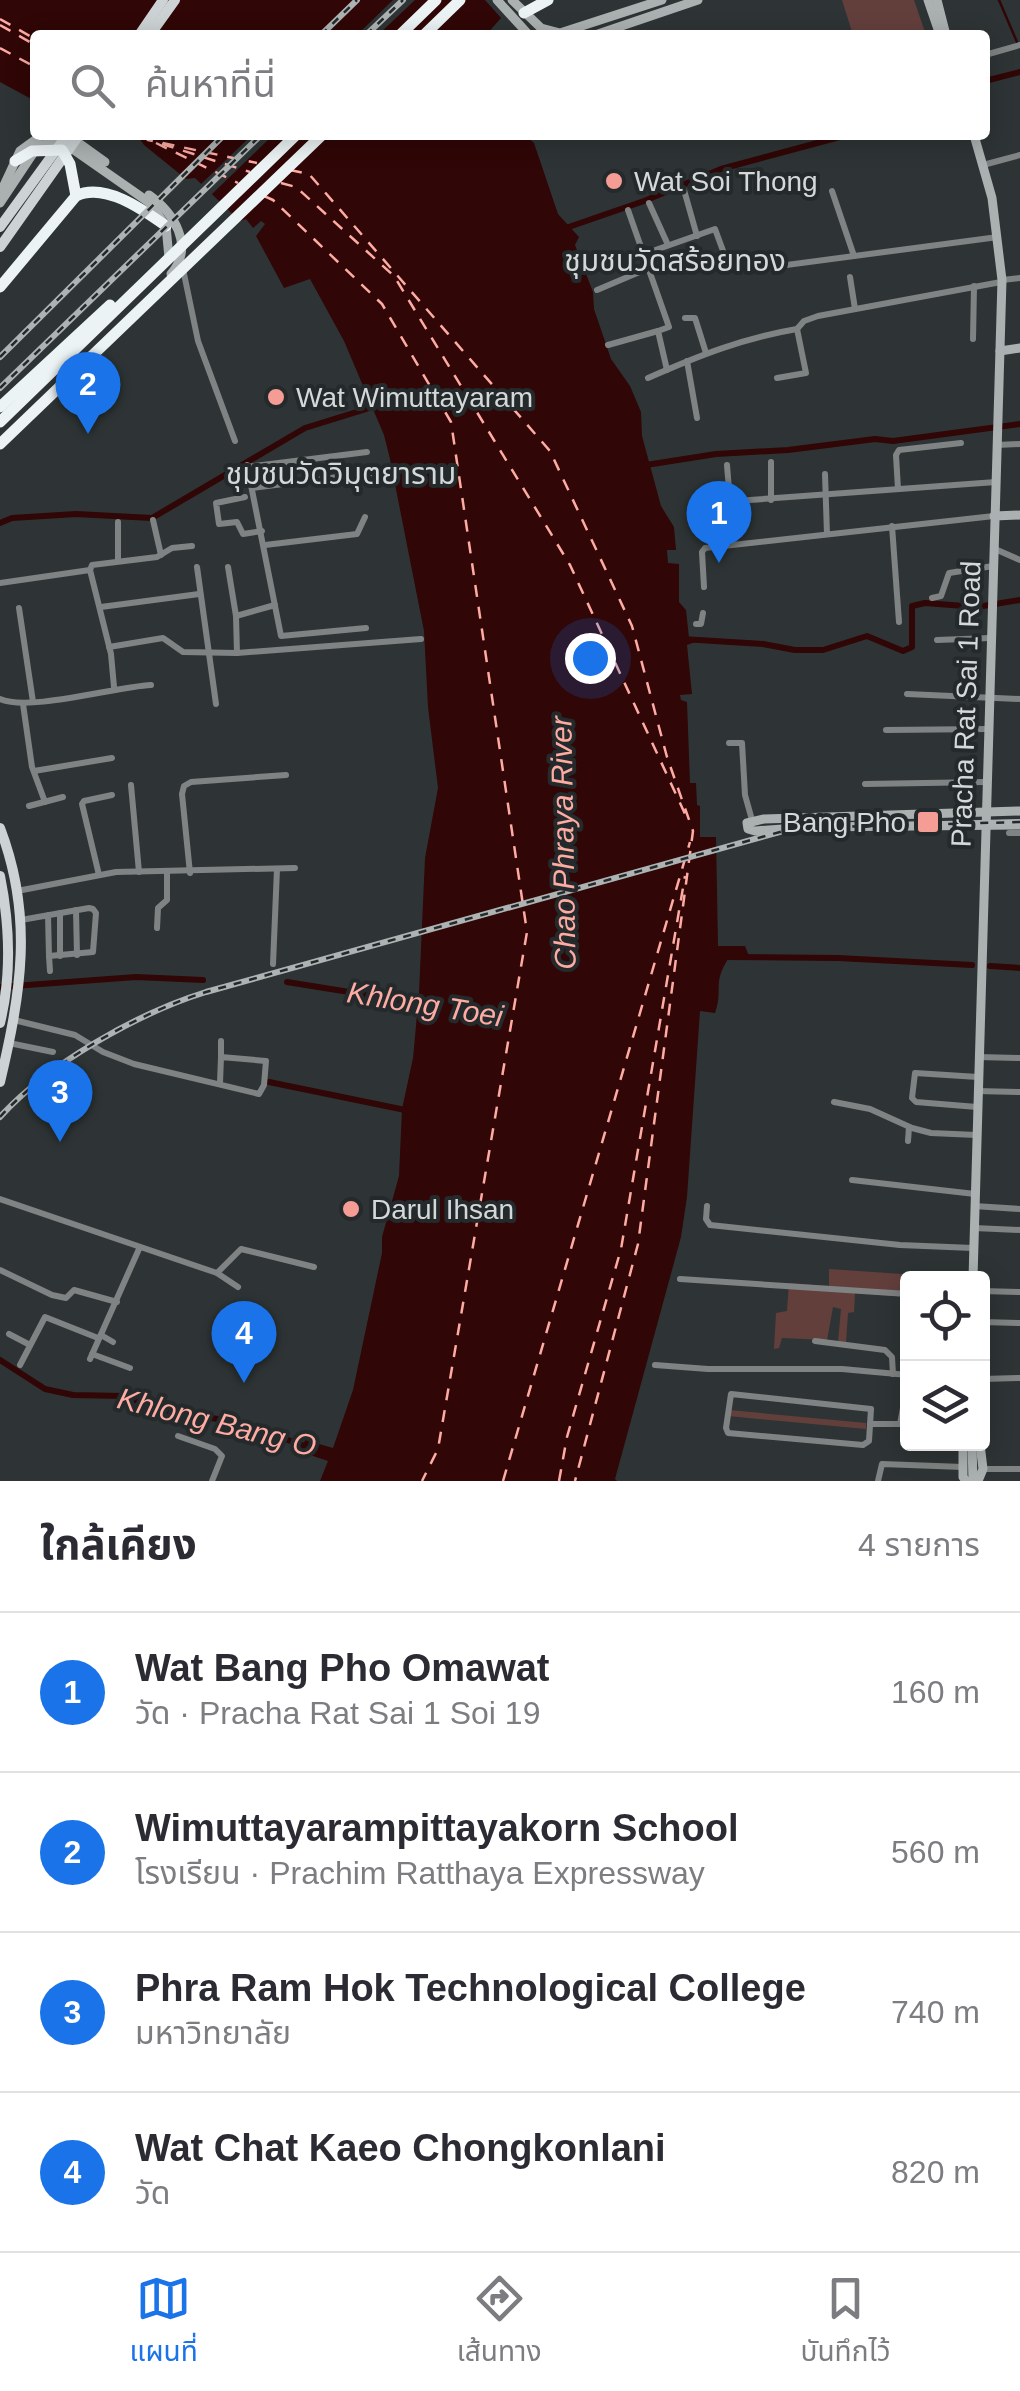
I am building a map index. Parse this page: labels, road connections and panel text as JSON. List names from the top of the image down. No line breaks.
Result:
{"streets":{"main road":["Pracha Rat Sai 1 Road"]},"districts":["ชุมชนวัดสร้อยทอง","ชุมชนวัดวิมุตยาราม"],"water":["Chao Phraya River","Khlong Toei","Khlong Bang O"],"places":{"other":["Wat Soi Thong","Wat Wimuttayaram","Darul Ihsan"],"transit":["Bang Pho"]},"page":{"search":"ค้นหาที่นี่","pins":["2","1","3","4"],"heading":["ใกล้เคียง","4 รายการ"],"list":[{"mark":"1","name":"Wat Bang Pho Omawat","note":"วัด · Pracha Rat Sai 1 Soi 19","value":"160 m"},{"mark":"2","name":"Wimuttayarampittayakorn School","note":"โรงเรียน · Prachim Ratthaya Expressway","value":"560 m"},{"mark":"3","name":"Phra Ram Hok Technological College","note":"มหาวิทยาลัย","value":"740 m"},{"mark":"4","name":"Wat Chat Kaeo Chongkonlani","note":"วัด","value":"820 m"}],"nav":["แผนที่","เส้นทาง","บันทึกไว้"]}}
